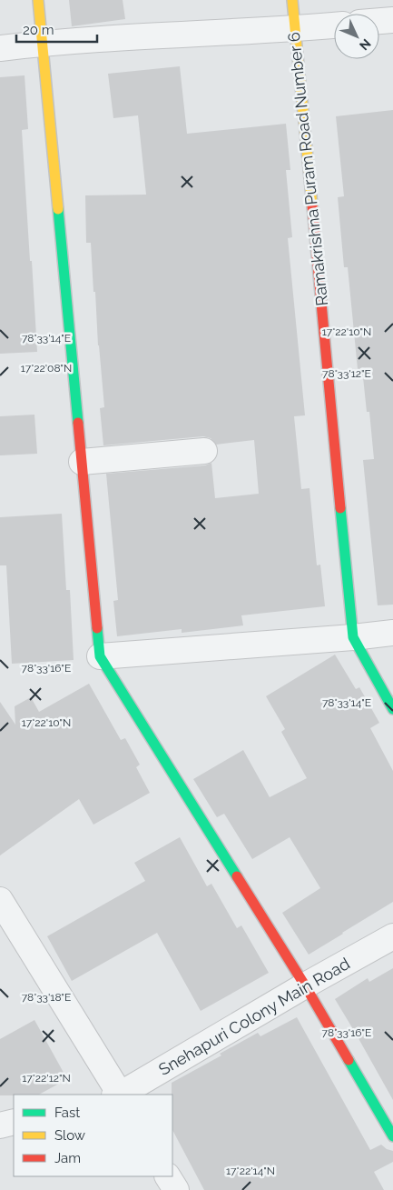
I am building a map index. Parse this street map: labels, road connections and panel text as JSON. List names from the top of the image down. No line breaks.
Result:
{"streets":{"street":["Ramakrishna Puram Road Number 6","Snehapuri Colony Main Road"]},"legend":["Fast","Slow","Jam"],"scale_bar":"20 m","north":"bottom right","coordinates":["17°22'10\"N","78°33'14\"E","17°22'08\"N","78°33'12\"E","78°33'16\"E","78°33'18\"E","17°22'12\"N","17°22'14\"N"]}
